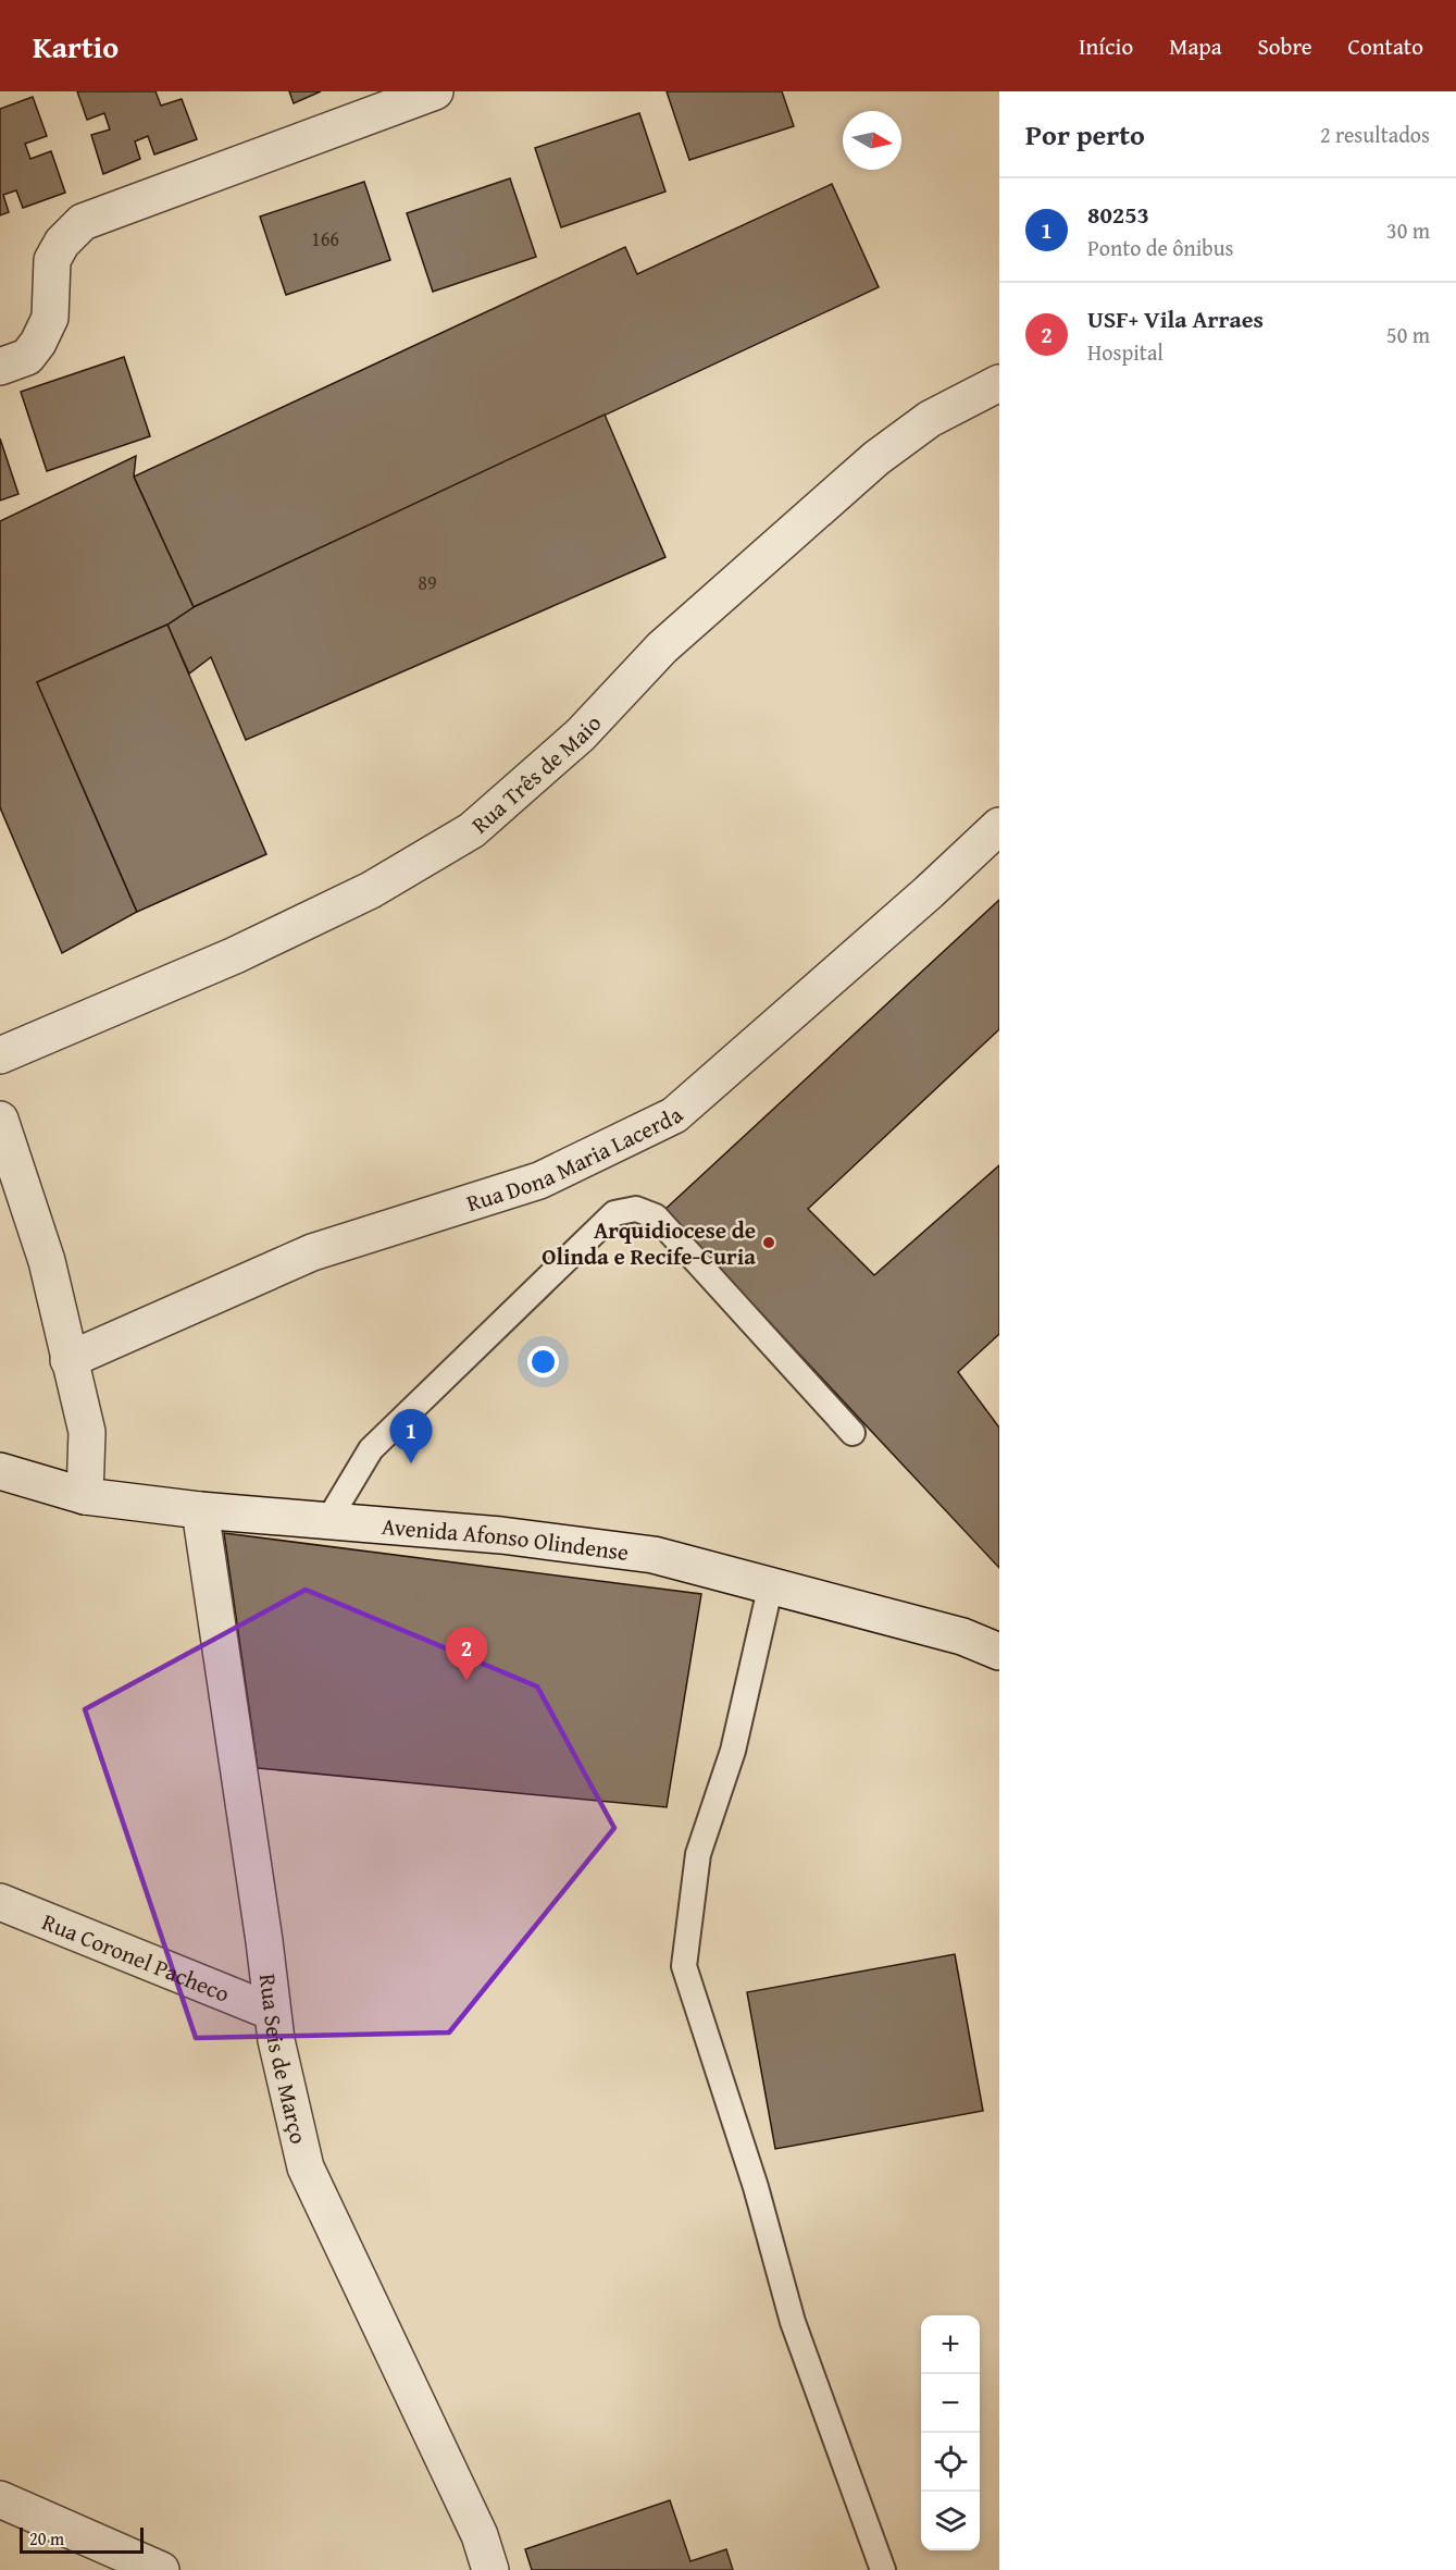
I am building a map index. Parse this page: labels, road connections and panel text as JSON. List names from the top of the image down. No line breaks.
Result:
{"streets":{"street":["Rua Três de Maio","Rua Dona Maria Lacerda","Avenida Afonso Olindense","Rua Coronel Pacheco","Rua Seis de Março"]},"crossings":[["Avenida Afonso Olindense","Rua Seis de Março"],["Rua Coronel Pacheco","Rua Seis de Março"]],"places":["Arquidiocese de Olinda e Recife-Curia"],"house_numbers":["166","89"],"scale_bar":"20 m","north":"right","page":{"header":"Kartio","nav":["Início","Mapa","Sobre","Contato"],"heading":["Por perto","2 resultados"],"list":[{"mark":"1","name":"80253","note":"Ponto de ônibus","value":"30 m"},{"mark":"2","name":"USF+ Vila Arraes","note":"Hospital","value":"50 m"}],"pins":["1","2"],"map_buttons":["+","−"],"scale":"20 m"}}
